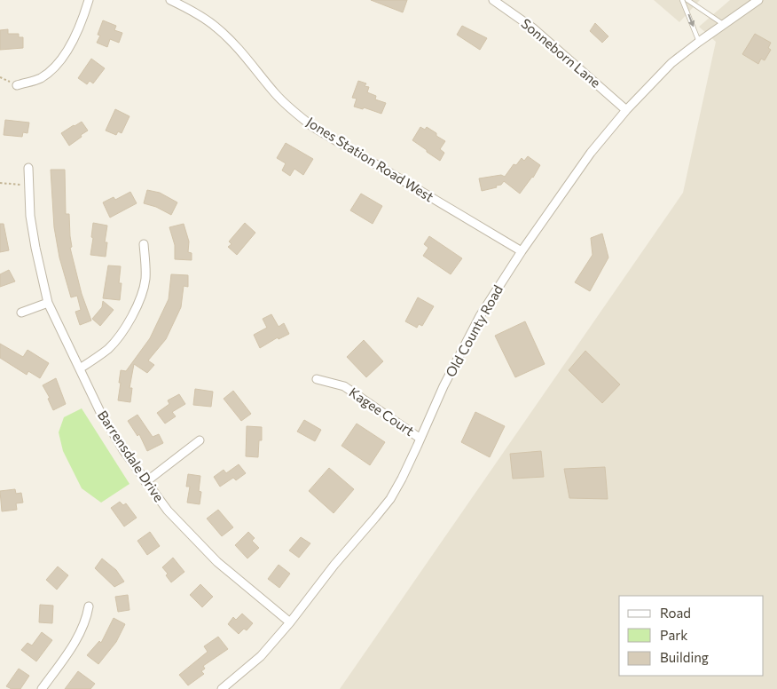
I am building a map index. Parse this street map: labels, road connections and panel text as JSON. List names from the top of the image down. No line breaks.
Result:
{"streets":{"street":["Sonneborn Lane","Jones Station Road West","Old County Road","Kagee Court","Barrensdale Drive"]},"crossings":[["Sonneborn Lane","Old County Road"],["Jones Station Road West","Old County Road"],["Old County Road","Kagee Court"],["Old County Road","Barrensdale Drive"]],"legend":["Road","Park","Building"]}
